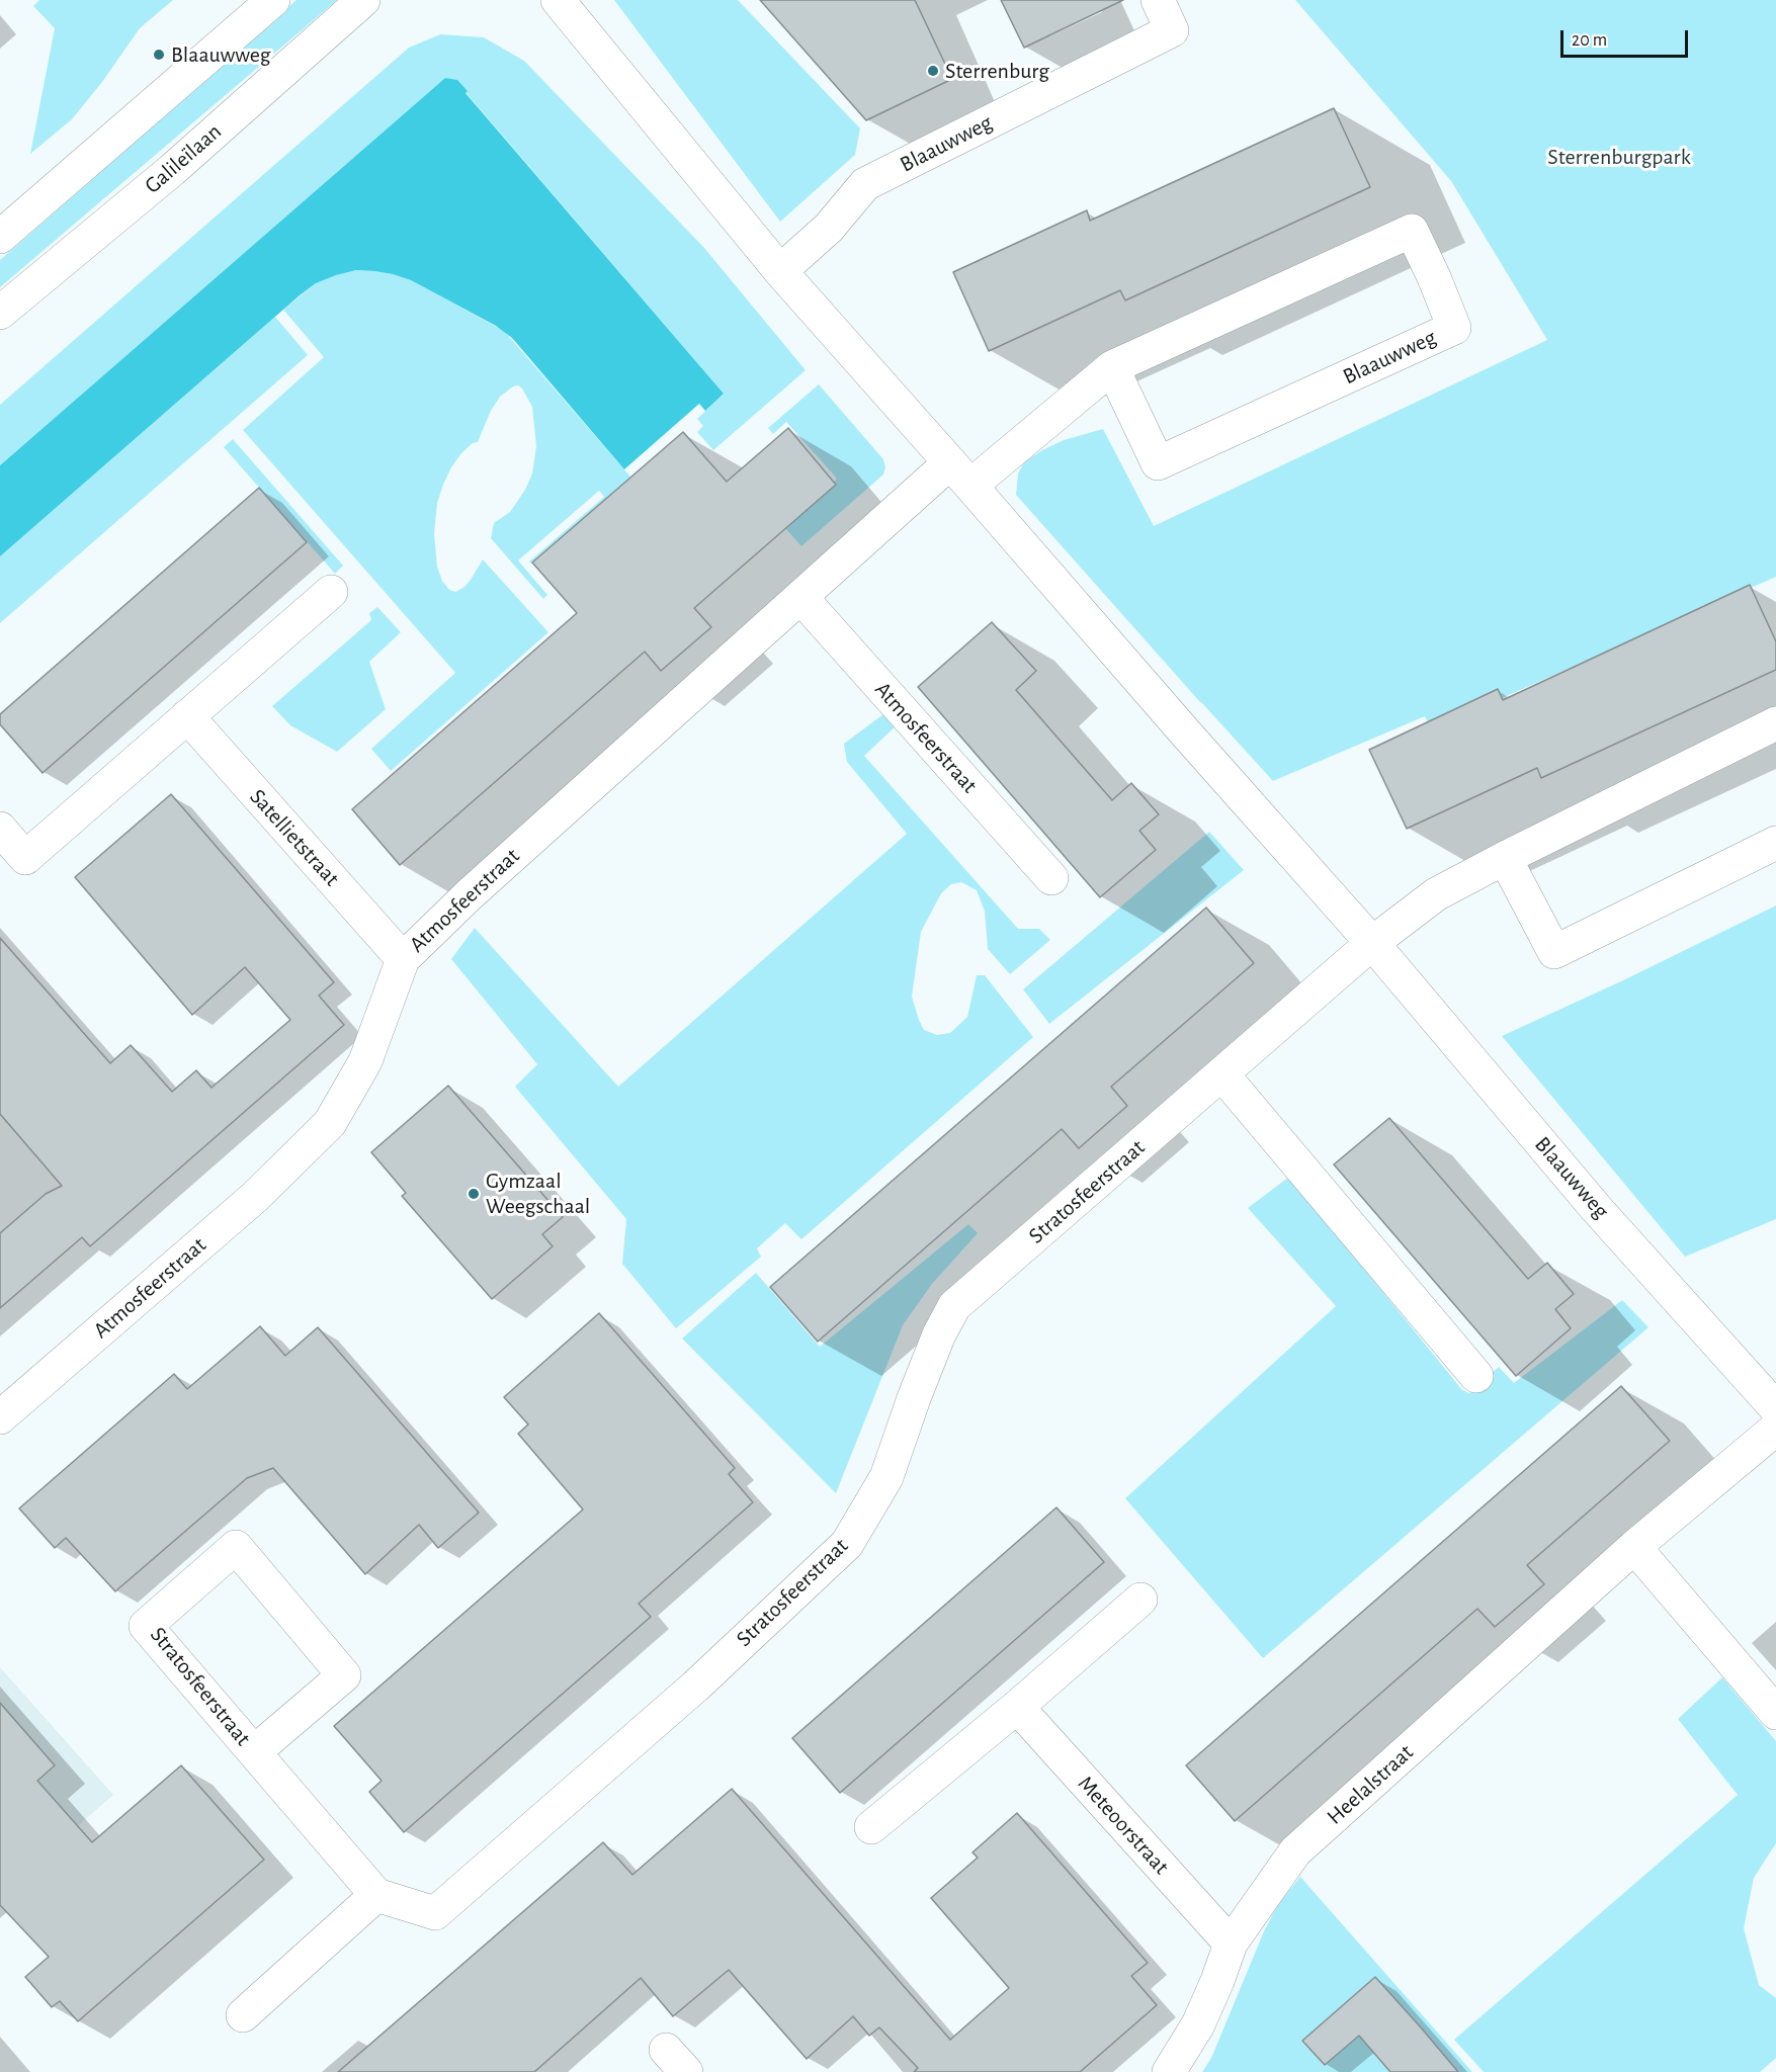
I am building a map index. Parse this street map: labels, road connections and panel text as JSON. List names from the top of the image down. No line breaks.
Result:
{"streets":{"street":["Blaauwweg","Galileïlaan","Atmosfeerstraat","Satellietstraat","Stratosfeerstraat","Heelalstraat","Meteoorstraat"]},"crossings":[["Blaauwweg","Atmosfeerstraat"],["Blaauwweg","Stratosfeerstraat"],["Atmosfeerstraat","Satellietstraat"],["Heelalstraat","Meteoorstraat"]],"parks":["Sterrenburgpark"],"places":["Blaauwweg","Sterrenburg","Gymzaal Weegschaal"],"scale_bar":"20 m"}
